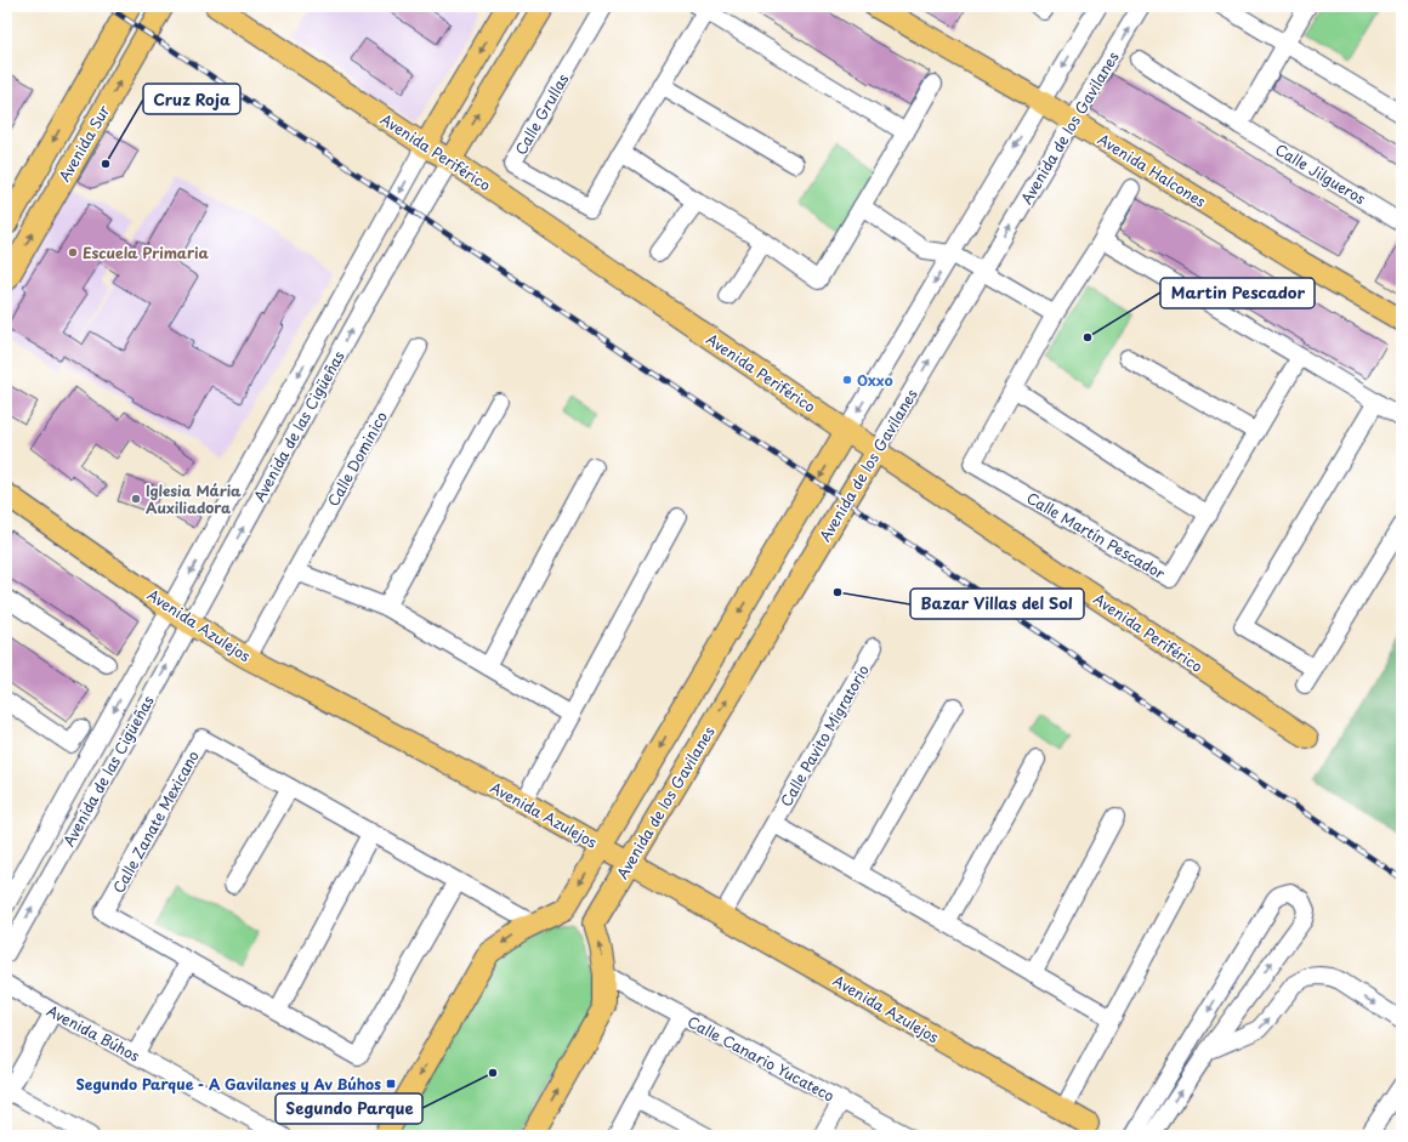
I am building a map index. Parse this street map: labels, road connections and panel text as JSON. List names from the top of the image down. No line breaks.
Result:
{"streets":{"main road":["Avenida de los Gavilanes","Avenida Sur","Avenida Periférico","Avenida Halcones","Avenida de las Cigüeñas","Avenida Azulejos"],"street":["Calle Grullas","Calle Jilgueros","Calle Dominico","Calle Martín Pescador","Calle Pavito Migratorio","Calle Zanate Mexicano","Avenida Búhos","Calle Canario Yucateco"]},"crossings":[["Avenida de los Gavilanes","Avenida Periférico"],["Avenida de los Gavilanes","Avenida Halcones"],["Avenida de los Gavilanes","Avenida Azulejos"],["Avenida Periférico","Avenida de las Cigüeñas"],["Avenida de las Cigüeñas","Avenida Azulejos"],["Calle Dominico","Avenida Azulejos"],["Avenida Azulejos","Calle Pavito Migratorio"]],"places":{"other":["Cruz Roja","Escuela Primaria","Martin Pescador","Oxxo","Iglesia Mária Auxiliadora","Bazar Villas del Sol","Segundo Parque"],"transit":["Segundo Parque - A Gavilanes y Av Búhos"]}}
